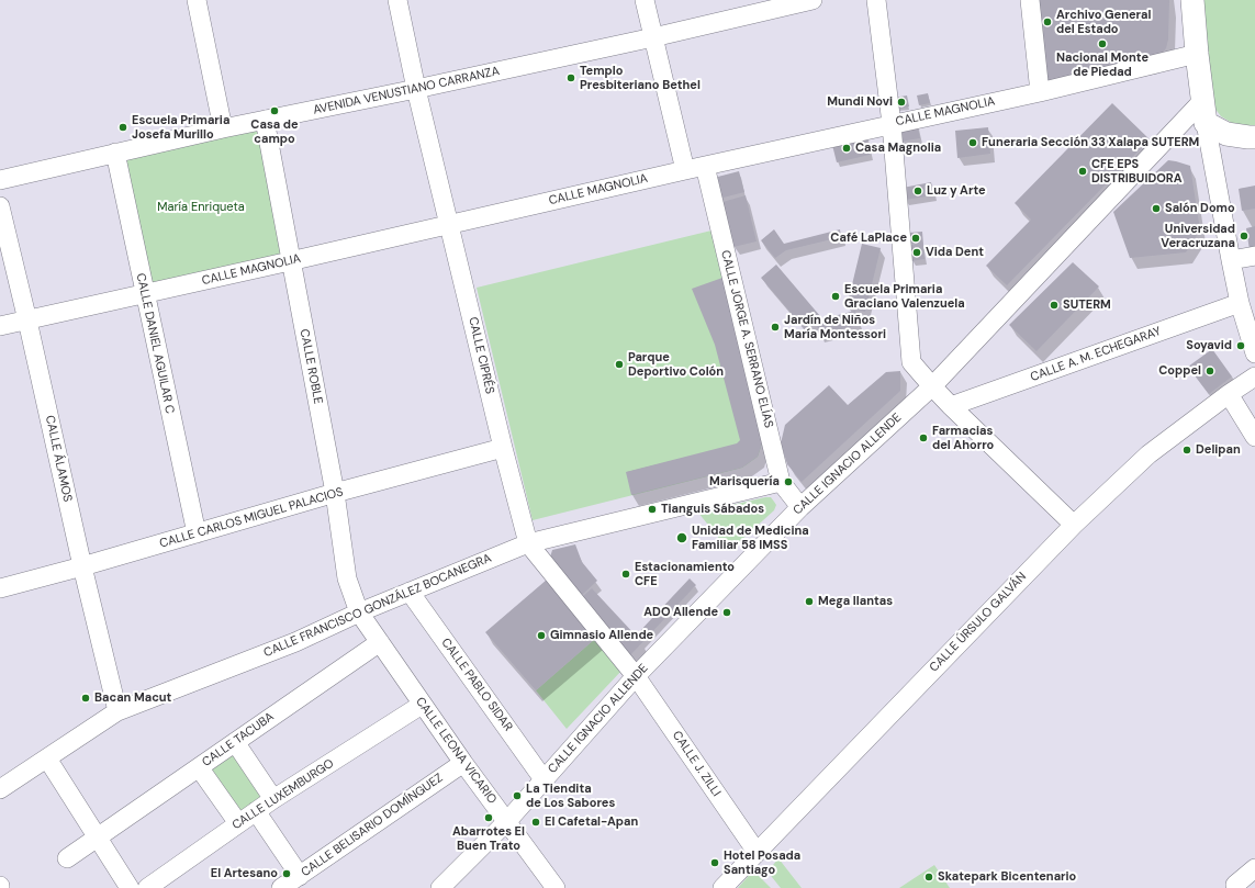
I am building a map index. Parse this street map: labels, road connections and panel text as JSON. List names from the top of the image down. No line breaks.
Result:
{"streets":{"street":["AVENIDA VENUSTIANO CARRANZA","CALLE MAGNOLIA","CALLE JORGE A. SERRANO ELÍAS","CALLE DANIEL AGUILAR C","CALLE A. M. ECHEGARAY","CALLE CIPRÉS","CALLE ROBLE","CALLE ÁLAMOS","CALLE IGNACIO ALLENDE","CALLE CARLOS MIGUEL PALACIOS","CALLE FRANCISCO GONZÁLEZ BOCANEGRA","CALLE ÚRSULO GALVÁN","CALLE PABLO SIDAR","CALLE TACUBA","CALLE LEONA VICARIO","CALLE J. ZILLI","CALLE LUXEMBURGO","CALLE BELISARIO DOMÍNGUEZ"]},"crossings":[["AVENIDA VENUSTIANO CARRANZA","CALLE DANIEL AGUILAR C"],["AVENIDA VENUSTIANO CARRANZA","CALLE CIPRÉS"],["AVENIDA VENUSTIANO CARRANZA","CALLE ROBLE"],["CALLE MAGNOLIA","CALLE JORGE A. SERRANO ELÍAS"],["CALLE MAGNOLIA","CALLE DANIEL AGUILAR C"],["CALLE MAGNOLIA","CALLE CIPRÉS"],["CALLE MAGNOLIA","CALLE ROBLE"],["CALLE MAGNOLIA","CALLE ÁLAMOS"],["CALLE JORGE A. SERRANO ELÍAS","CALLE IGNACIO ALLENDE"],["CALLE JORGE A. SERRANO ELÍAS","CALLE FRANCISCO GONZÁLEZ BOCANEGRA"],["CALLE DANIEL AGUILAR C","CALLE CARLOS MIGUEL PALACIOS"],["CALLE CIPRÉS","CALLE IGNACIO ALLENDE"],["CALLE CIPRÉS","CALLE CARLOS MIGUEL PALACIOS"],["CALLE CIPRÉS","CALLE FRANCISCO GONZÁLEZ BOCANEGRA"],["CALLE CIPRÉS","CALLE J. ZILLI"],["CALLE ROBLE","CALLE CARLOS MIGUEL PALACIOS"],["CALLE ROBLE","CALLE FRANCISCO GONZÁLEZ BOCANEGRA"],["CALLE ROBLE","CALLE LEONA VICARIO"],["CALLE ÁLAMOS","CALLE CARLOS MIGUEL PALACIOS"],["CALLE ÁLAMOS","CALLE FRANCISCO GONZÁLEZ BOCANEGRA"],["CALLE IGNACIO ALLENDE","CALLE PABLO SIDAR"],["CALLE IGNACIO ALLENDE","CALLE LEONA VICARIO"],["CALLE IGNACIO ALLENDE","CALLE J. ZILLI"],["CALLE FRANCISCO GONZÁLEZ BOCANEGRA","CALLE PABLO SIDAR"],["CALLE FRANCISCO GONZÁLEZ BOCANEGRA","CALLE LEONA VICARIO"],["CALLE ÚRSULO GALVÁN","CALLE J. ZILLI"],["CALLE TACUBA","CALLE LEONA VICARIO"],["CALLE LEONA VICARIO","CALLE LUXEMBURGO"],["CALLE LEONA VICARIO","CALLE BELISARIO DOMÍNGUEZ"]],"parks":["María Enriqueta"],"places":["Archivo General del Estado","Nacional Monte de Piedad","Templo Presbiteriano Bethel","Mundi Novi","Casa de campo","Escuela Primaria Josefa Murillo","Funeraria Sección 33 Xalapa SUTERM","Casa Magnolia","CFE EPS DISTRIBUIDORA","Luz y Arte","Salón Domo","Universidad Veracruzana","Café LaPlace","Vida Dent","Escuela Primaria Graciano Valenzuela","SUTERM","Jardín de Niños María Montessori","Soyavid","Parque Deportivo Colón","Coppel","Farmacias del Ahorro","Delipan","Marisquería","Tianguis Sábados","Unidad de Medicina Familiar 58 IMSS","Estacionamiento CFE","Mega llantas","ADO Allende","Gimnasio Allende","Bacan Macut","La Tiendita de Los Sabores","Abarrotes El Buen Trato","El Cafetal-Apan","Hotel Posada Santiago","El Artesano","Skatepark Bicentenario"]}
